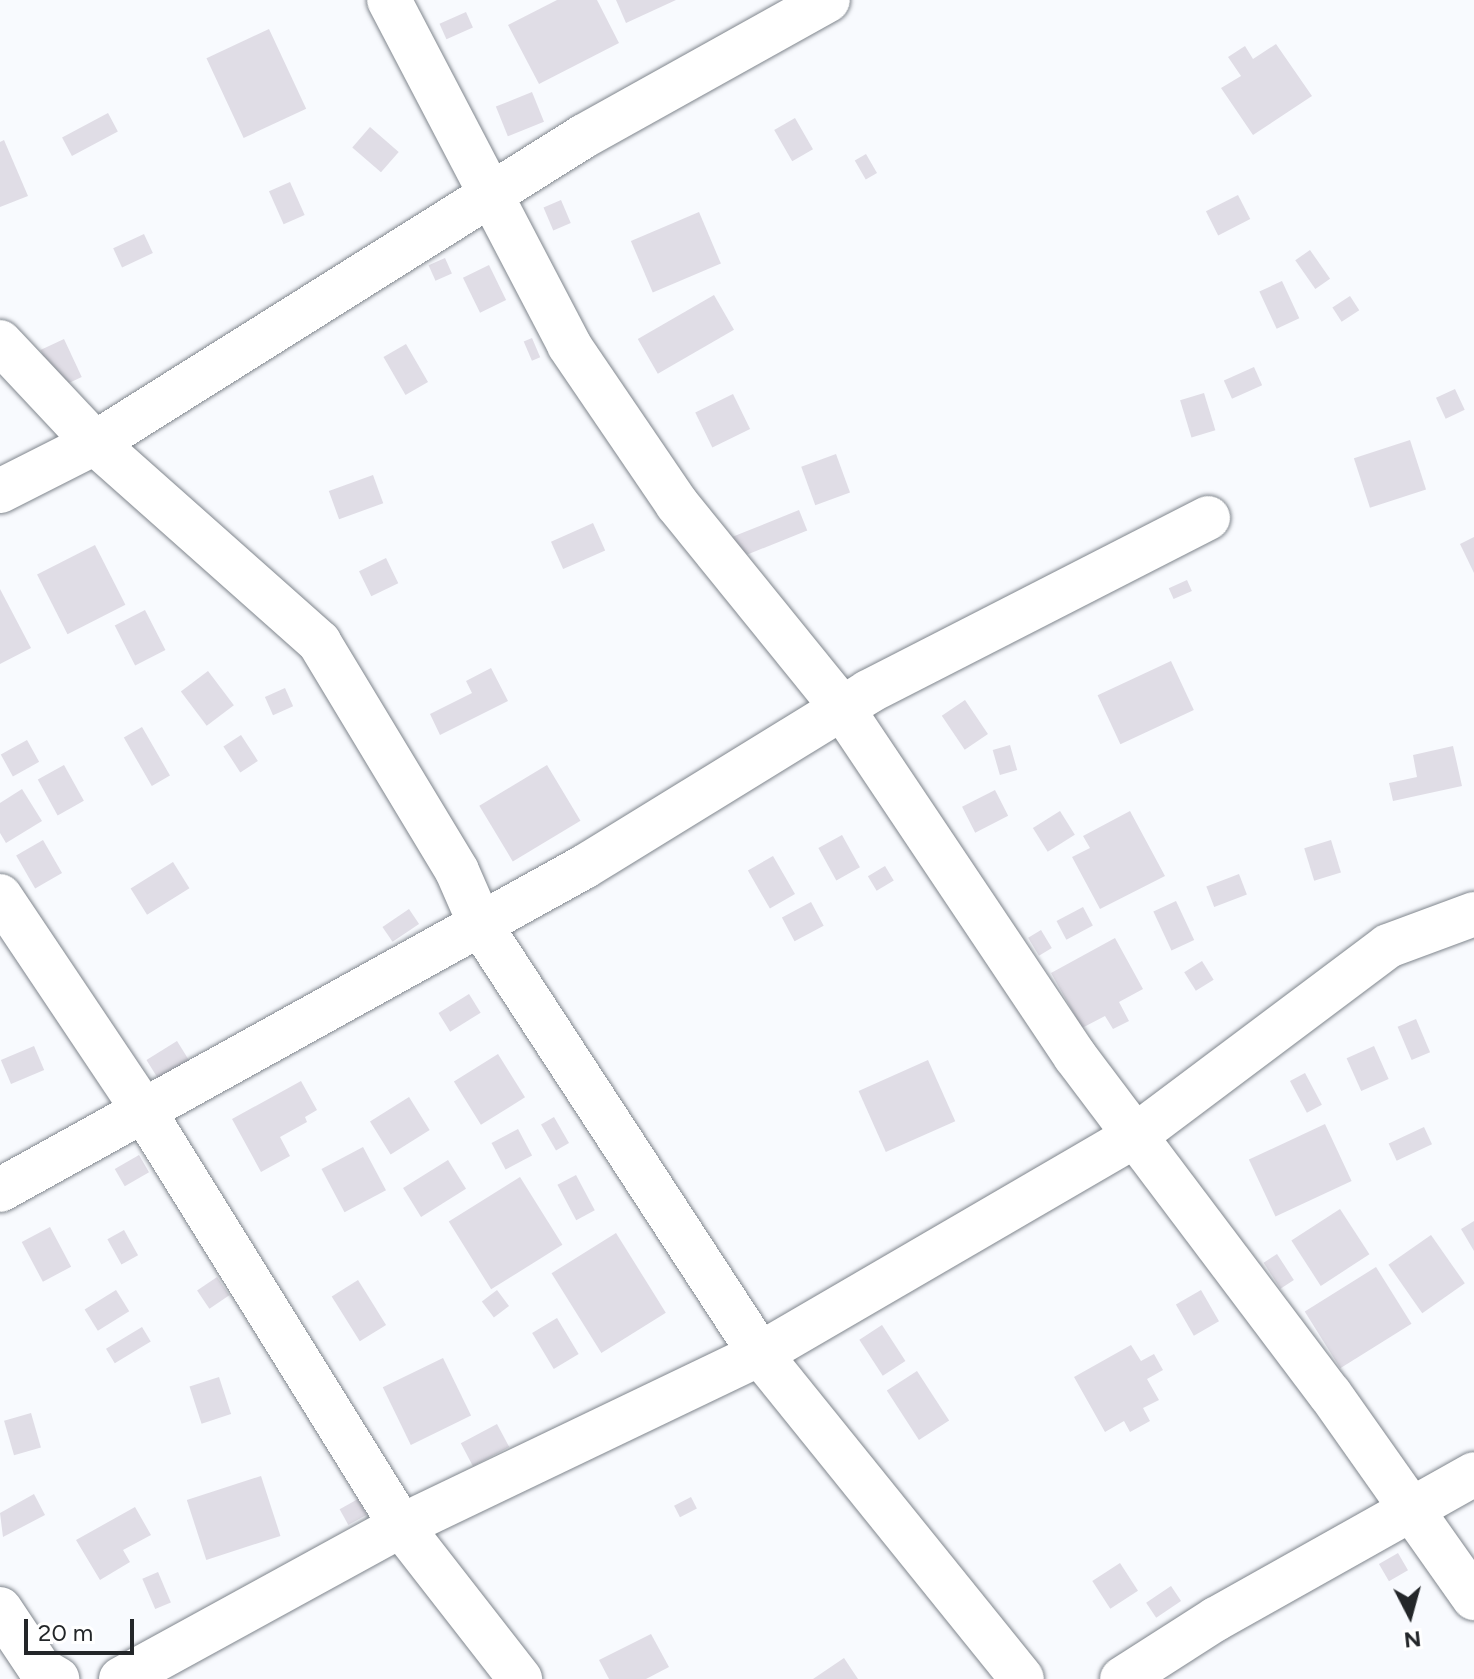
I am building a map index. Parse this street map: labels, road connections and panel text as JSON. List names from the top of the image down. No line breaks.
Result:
{"scale_bar":"20 m","north":"bottom"}
